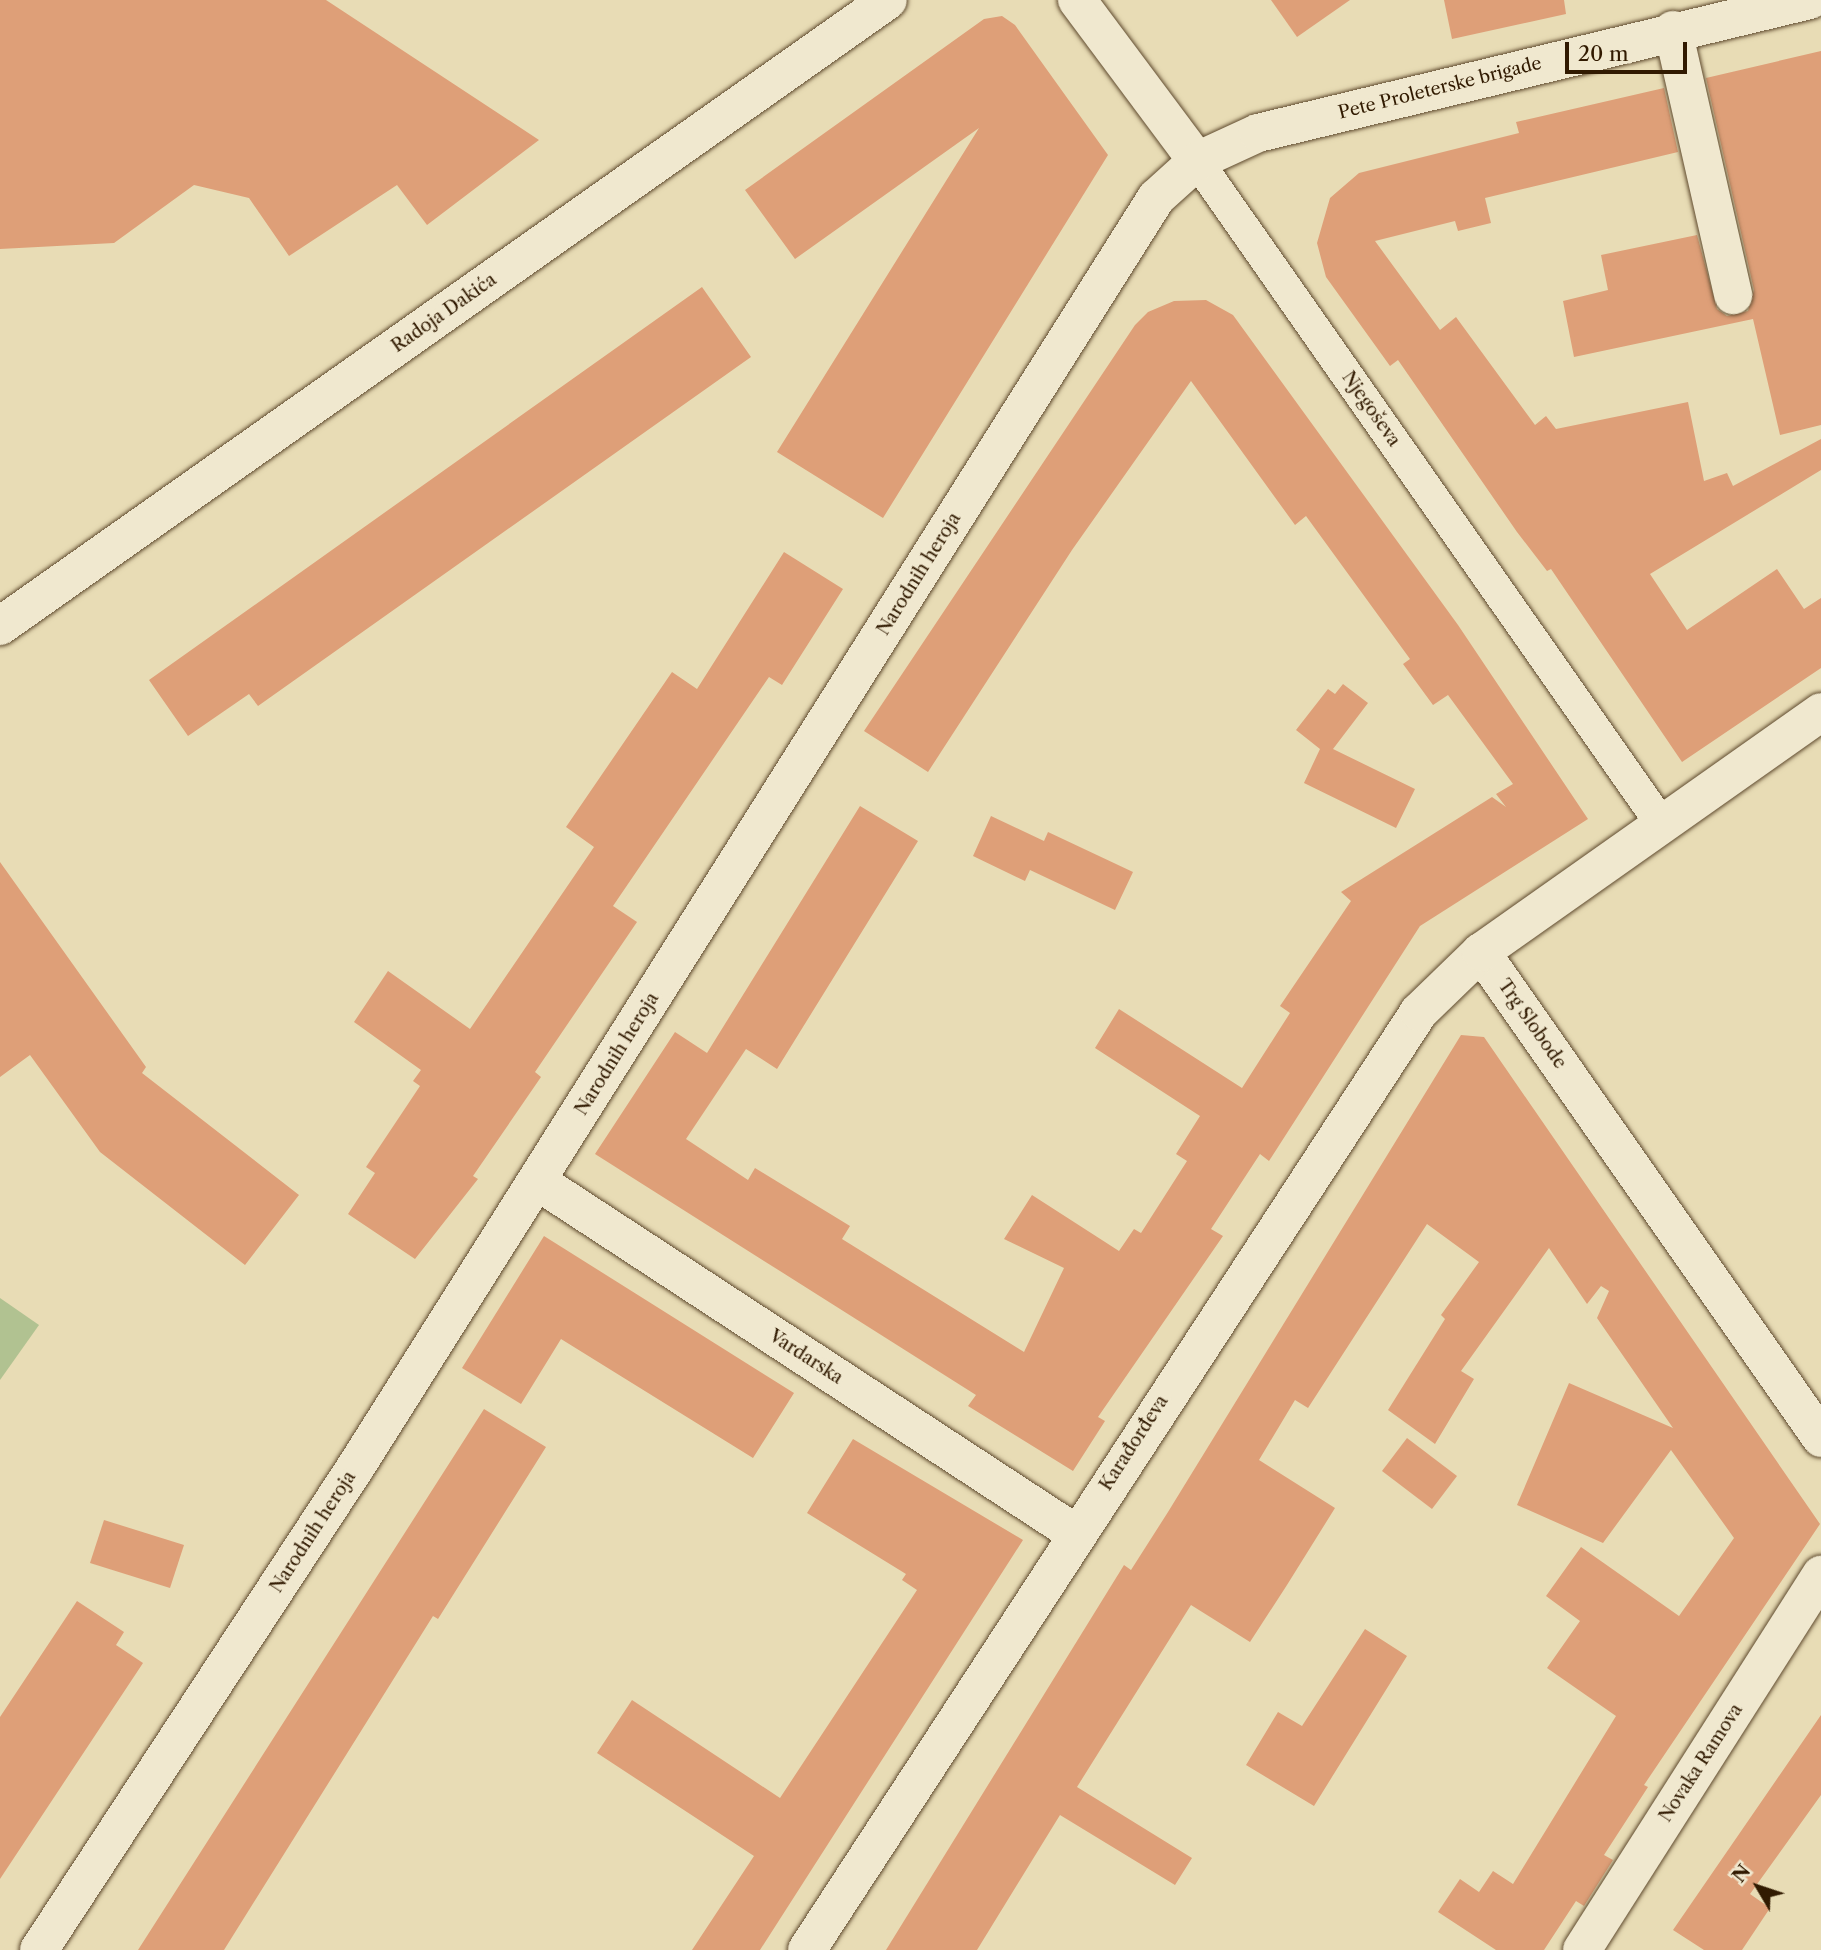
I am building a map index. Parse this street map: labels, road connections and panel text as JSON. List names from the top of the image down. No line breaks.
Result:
{"streets":{"street":["Pete Proleterske brigade","Radoja Dakića","Njegoševa","Narodnih heroja","Trg Slobode","Vardarska","Karađorđeva","Novaka Ramova"]},"crossings":[["Pete Proleterske brigade","Njegoševa"],["Pete Proleterske brigade","Narodnih heroja"],["Njegoševa","Narodnih heroja"],["Narodnih heroja","Vardarska"],["Trg Slobode","Karađorđeva"],["Vardarska","Karađorđeva"]],"scale_bar":"20 m","north":"top left"}
